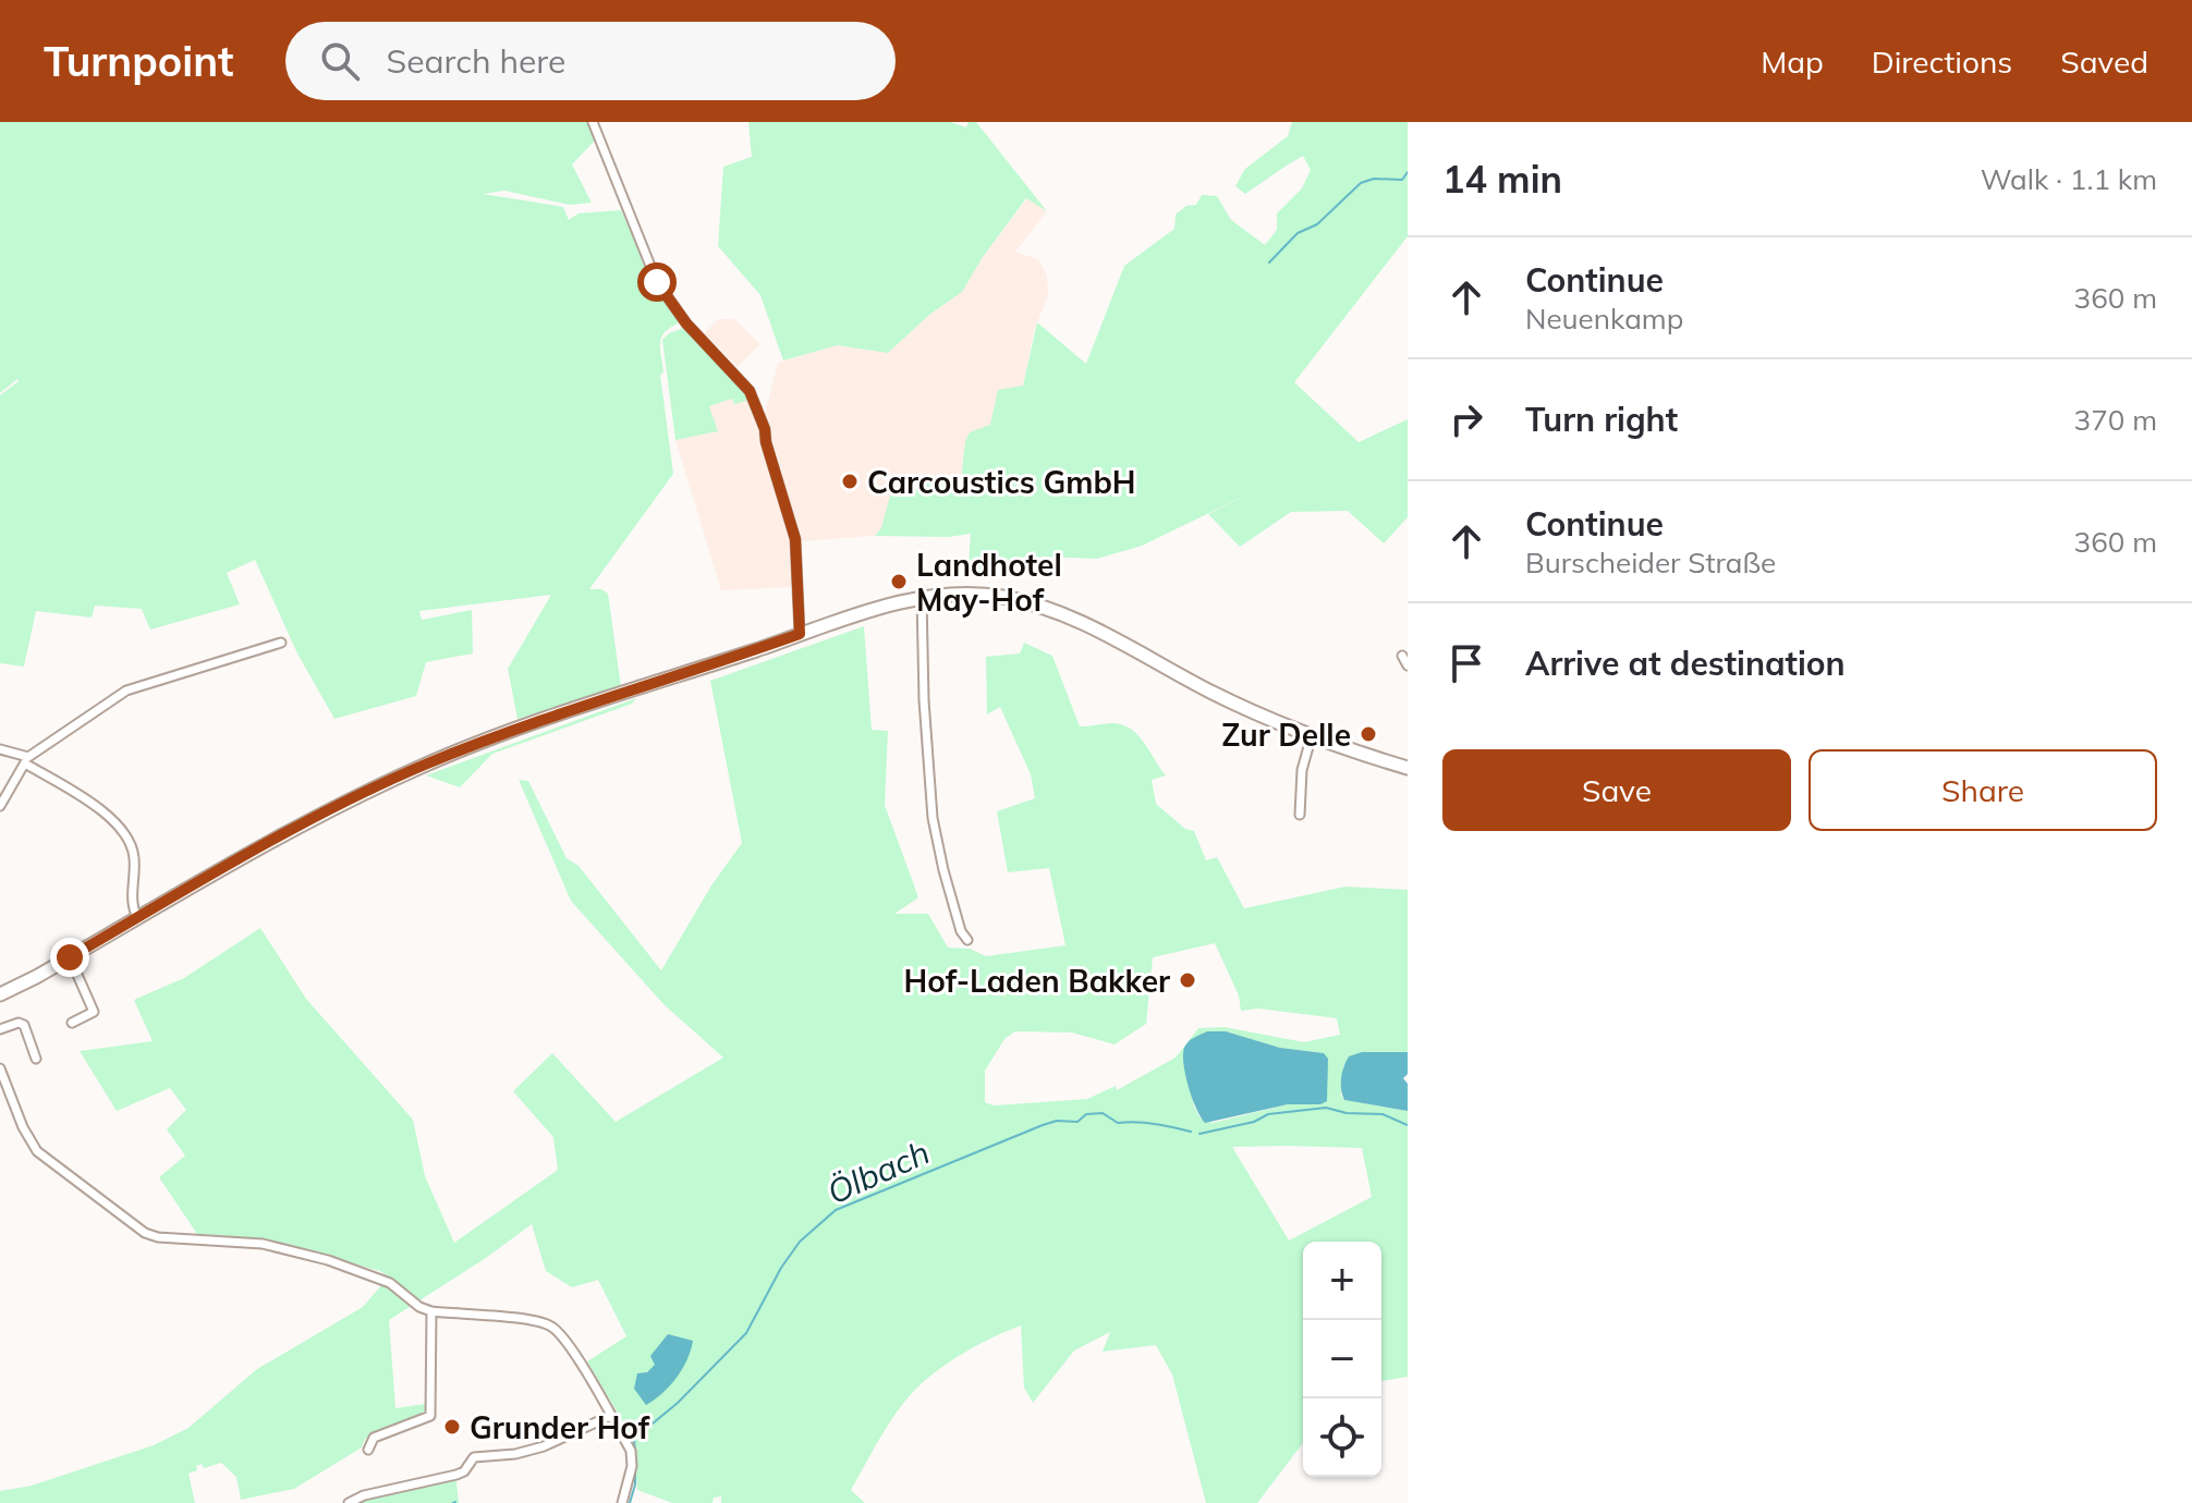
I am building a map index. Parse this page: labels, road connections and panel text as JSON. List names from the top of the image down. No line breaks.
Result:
{"water":["Ölbach"],"places":["Carcoustics GmbH","Landhotel May-Hof","Zur Delle","Hof-Laden Bakker","Grunder Hof"],"page":{"header":"Turnpoint","search":"Search here","nav":["Map","Directions","Saved"],"heading":["14 min","Walk · 1.1 km"],"list":[["Continue","Neuenkamp","360 m"],["Turn right","370 m"],["Continue","Burscheider Straße","360 m"],"Arrive at destination"],"buttons":["Save","Share"],"map_buttons":["+","−"]}}
